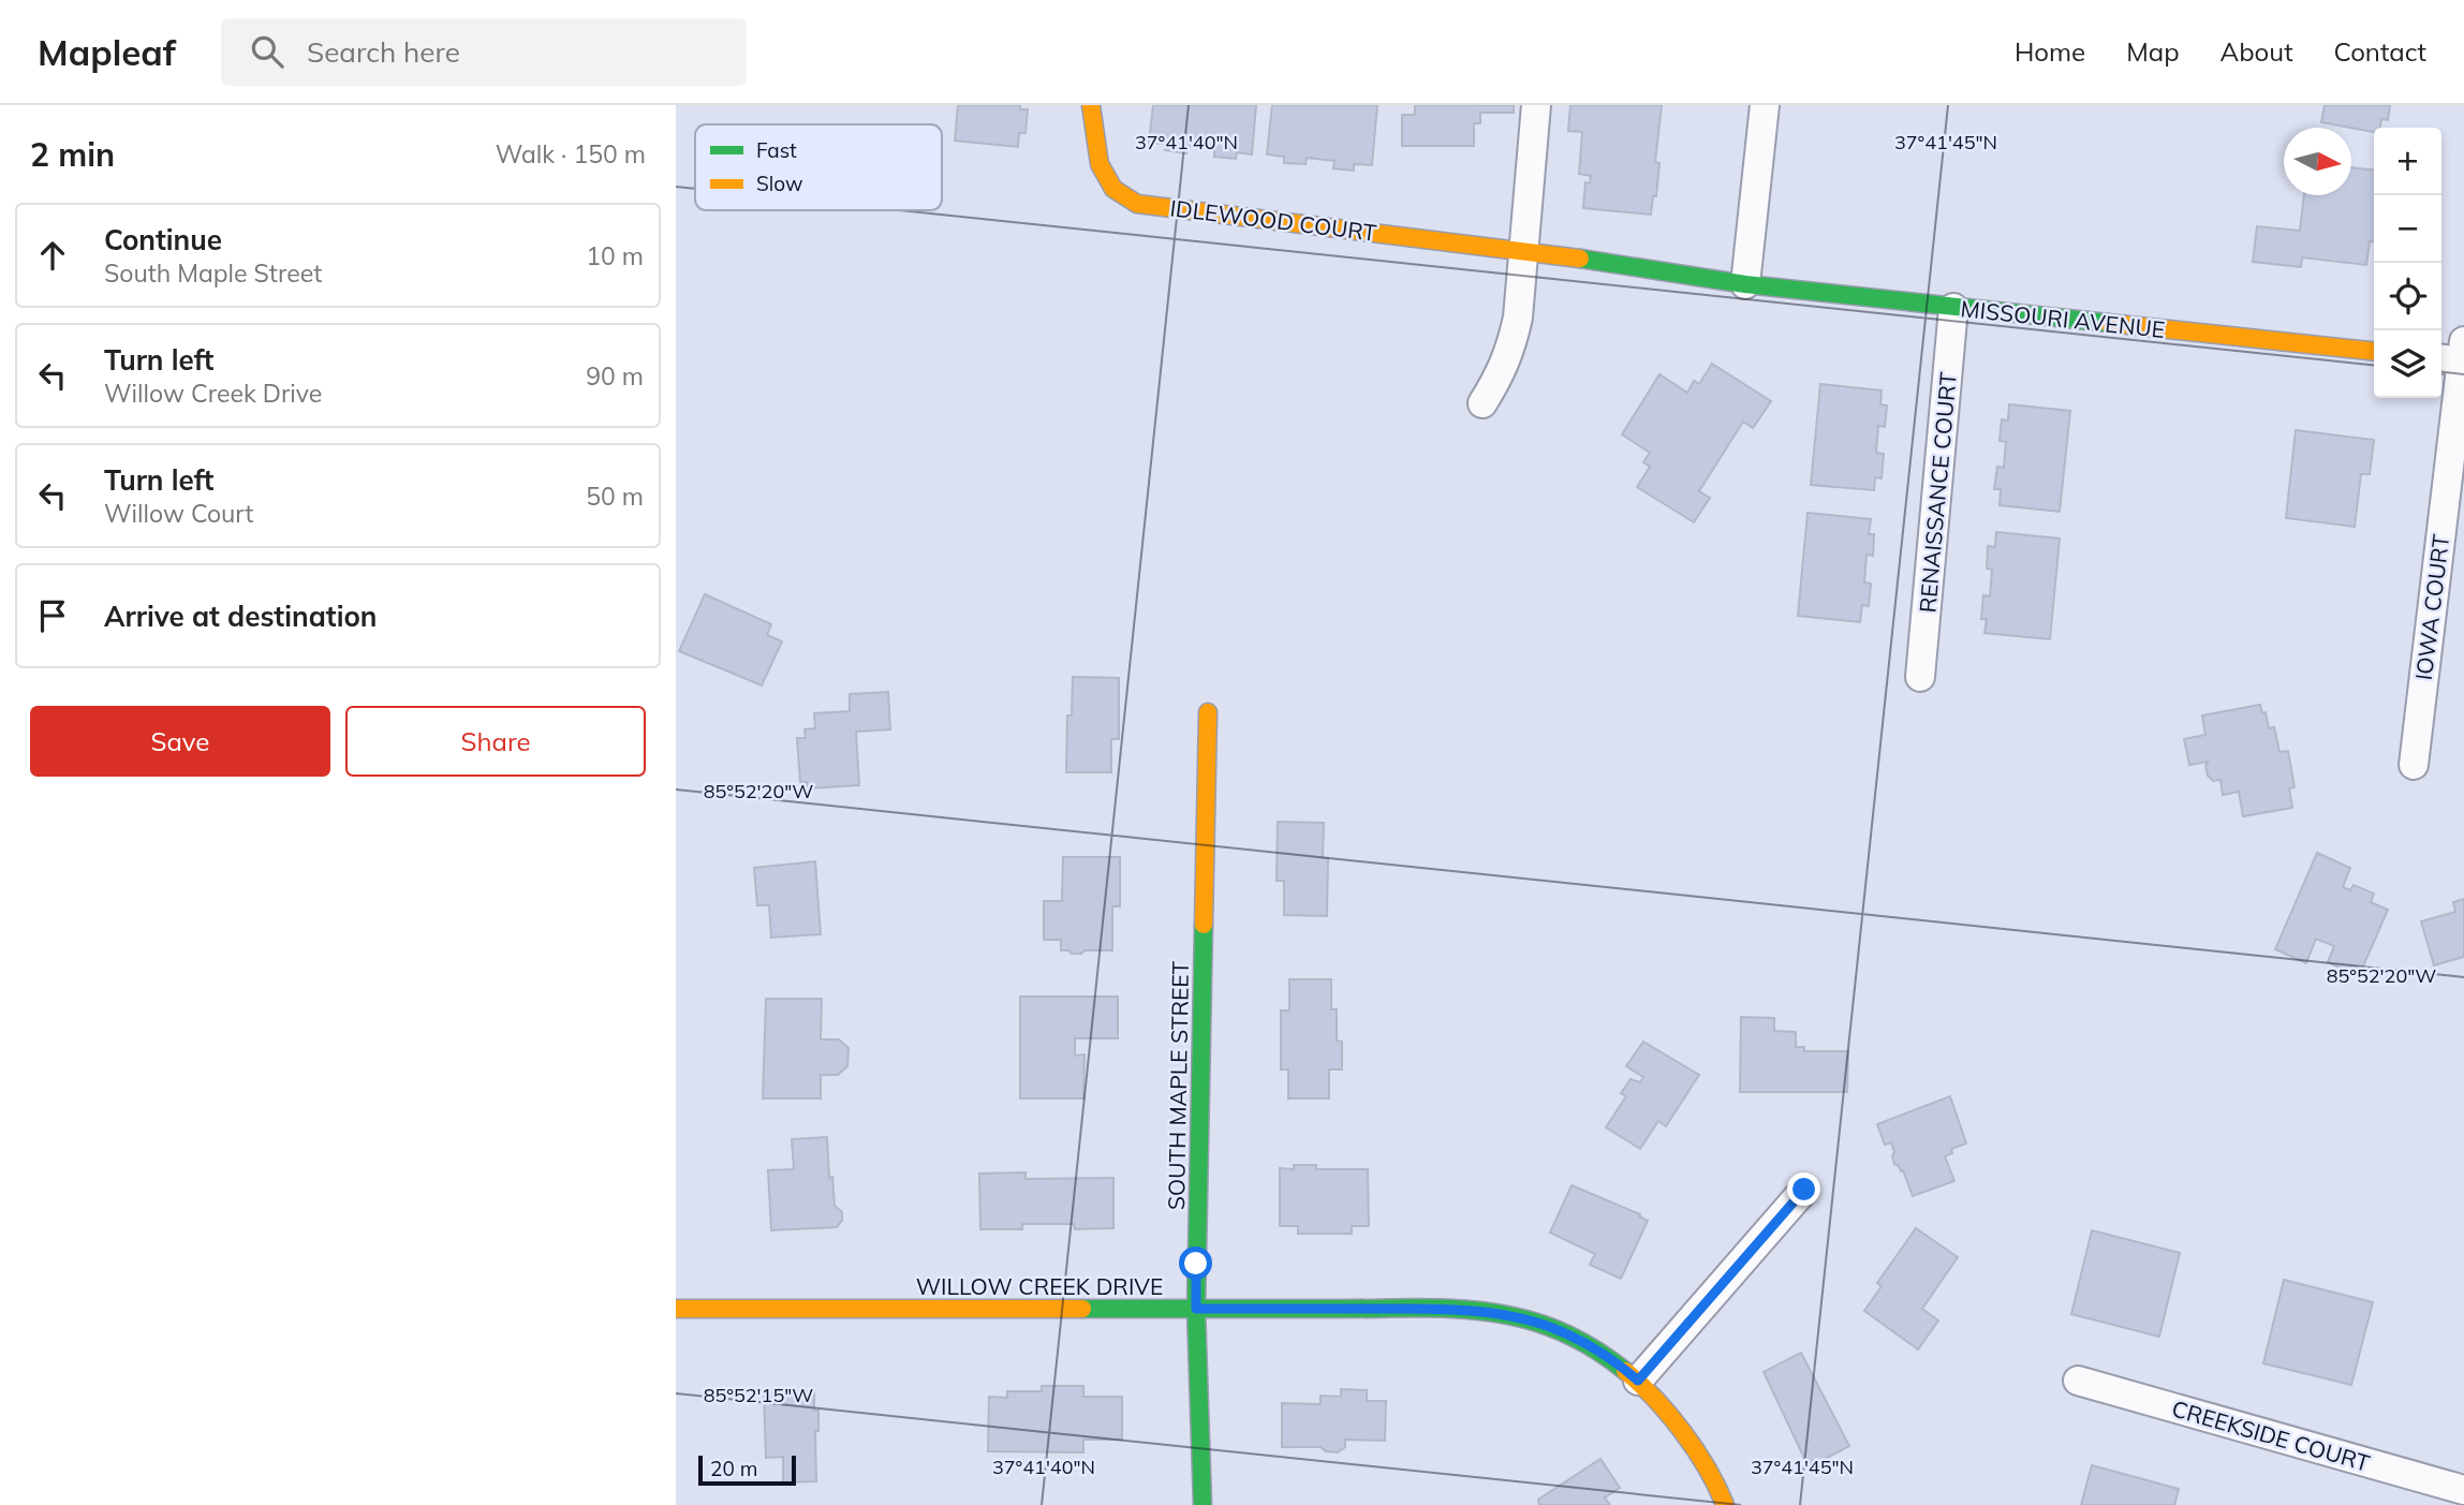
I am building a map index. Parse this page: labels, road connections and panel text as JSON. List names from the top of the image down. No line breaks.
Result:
{"streets":{"street":["IDLEWOOD COURT","MISSOURI AVENUE","RENAISSANCE COURT","IOWA COURT","SOUTH MAPLE STREET","WILLOW CREEK DRIVE","CREEKSIDE COURT"]},"crossings":[["IDLEWOOD COURT","MISSOURI AVENUE"],["MISSOURI AVENUE","RENAISSANCE COURT"],["SOUTH MAPLE STREET","WILLOW CREEK DRIVE"]],"legend":["Fast","Slow"],"scale_bar":"20 m","north":"right","page":{"header":"Mapleaf","search":"Search here","nav":["Home","Map","About","Contact"],"heading":["2 min","Walk · 150 m"],"map_buttons":["+","−"],"list":[["Continue","South Maple Street","10 m"],["Turn left","Willow Creek Drive","90 m"],["Turn left","Willow Court","50 m"],"Arrive at destination"],"buttons":["Save","Share"],"scale":"20 m"},"coordinates":["37°41'40\"N","37°41'45\"N","85°52'20\"W","85°52'15\"W"]}
